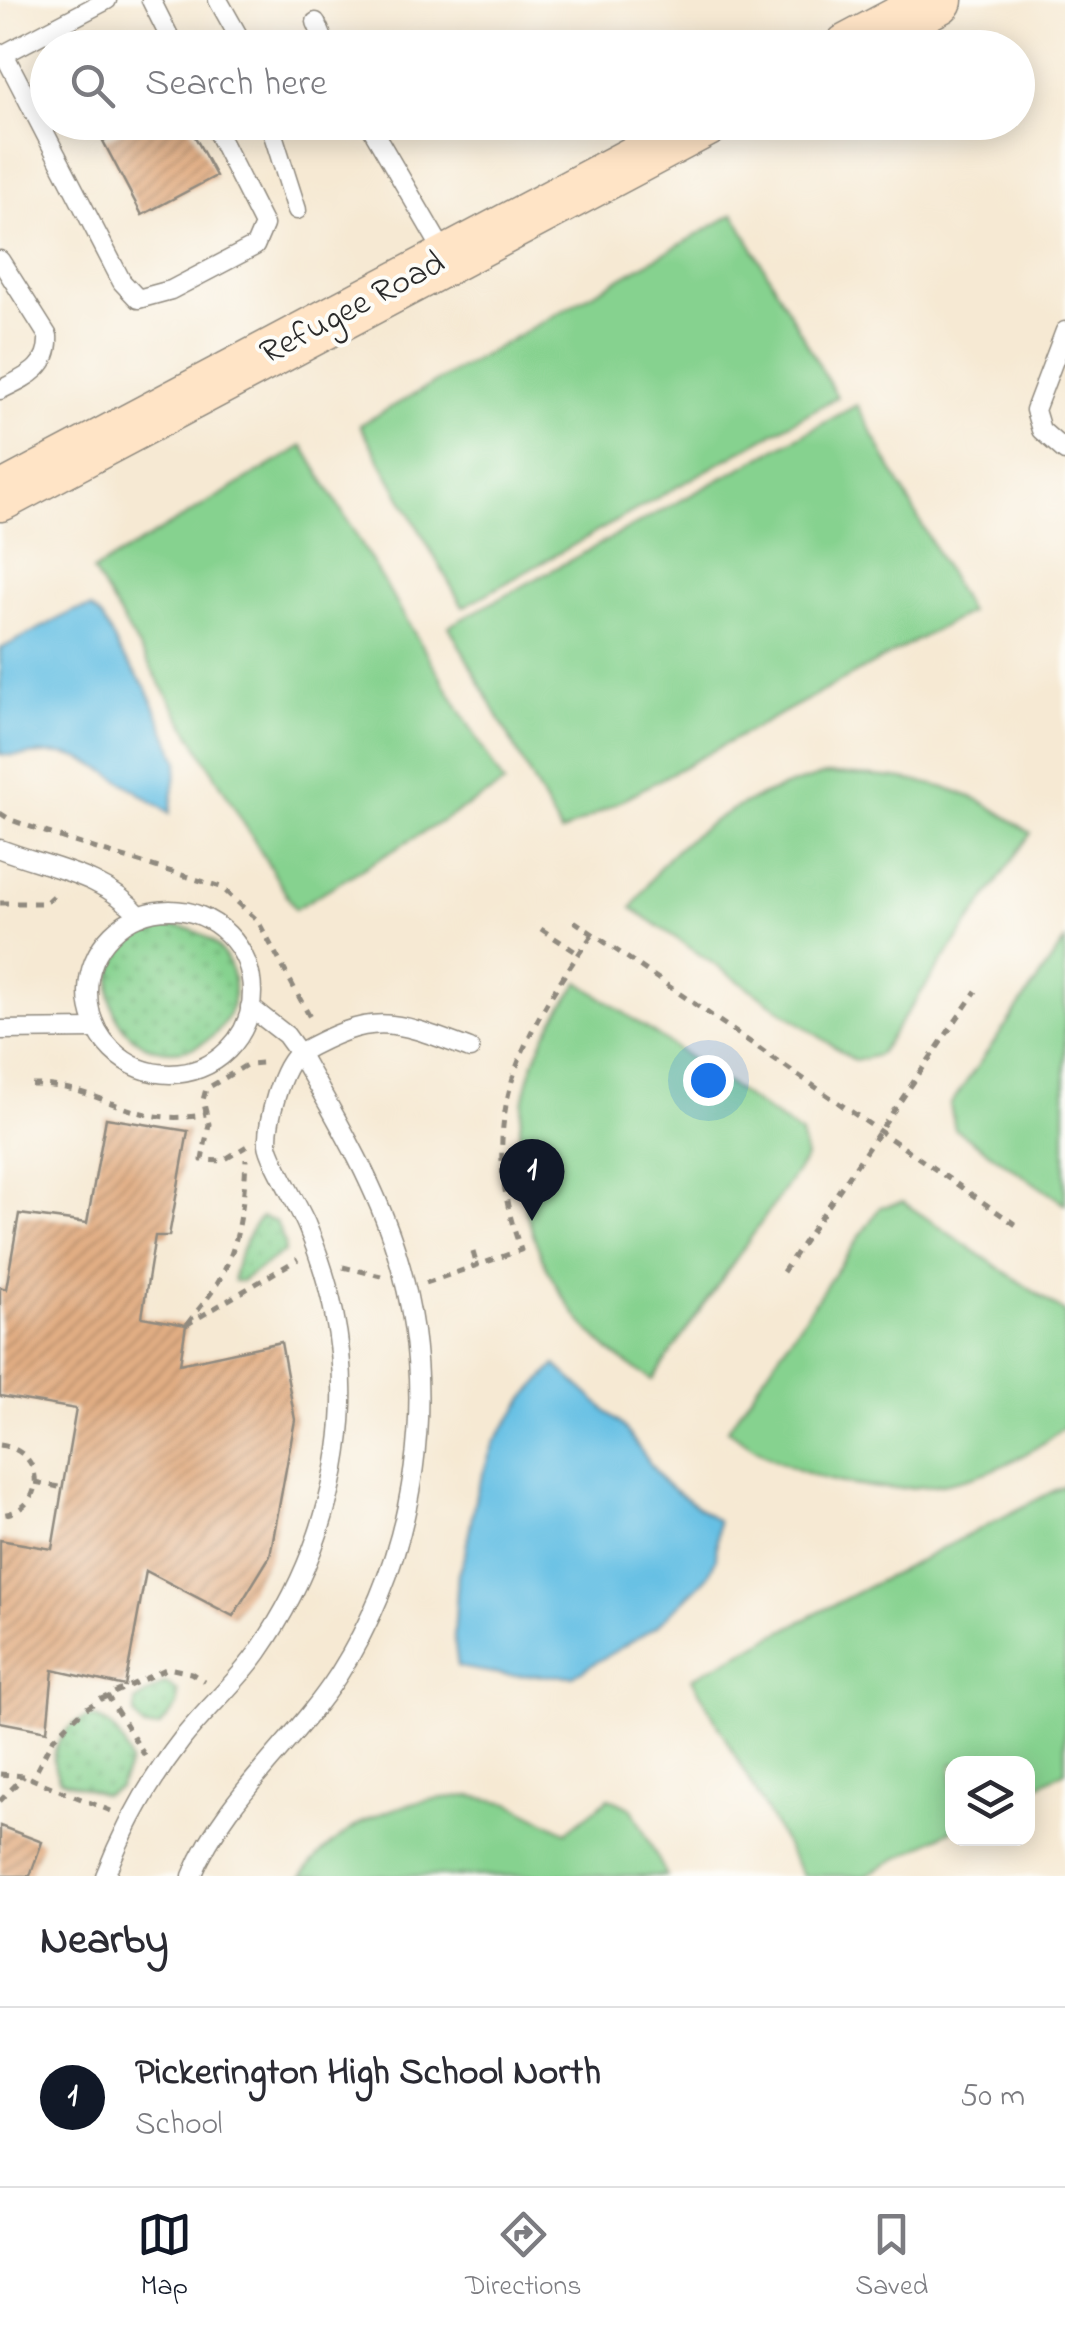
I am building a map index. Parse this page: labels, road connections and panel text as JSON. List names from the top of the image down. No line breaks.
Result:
{"streets":{"main road":["Refugee Road"]},"page":{"search":"Search here","pins":"1","heading":"Nearby","list":[{"mark":"1","name":"Pickerington High School North","note":"School","value":"50 m"}],"nav":["Map","Directions","Saved"]}}
